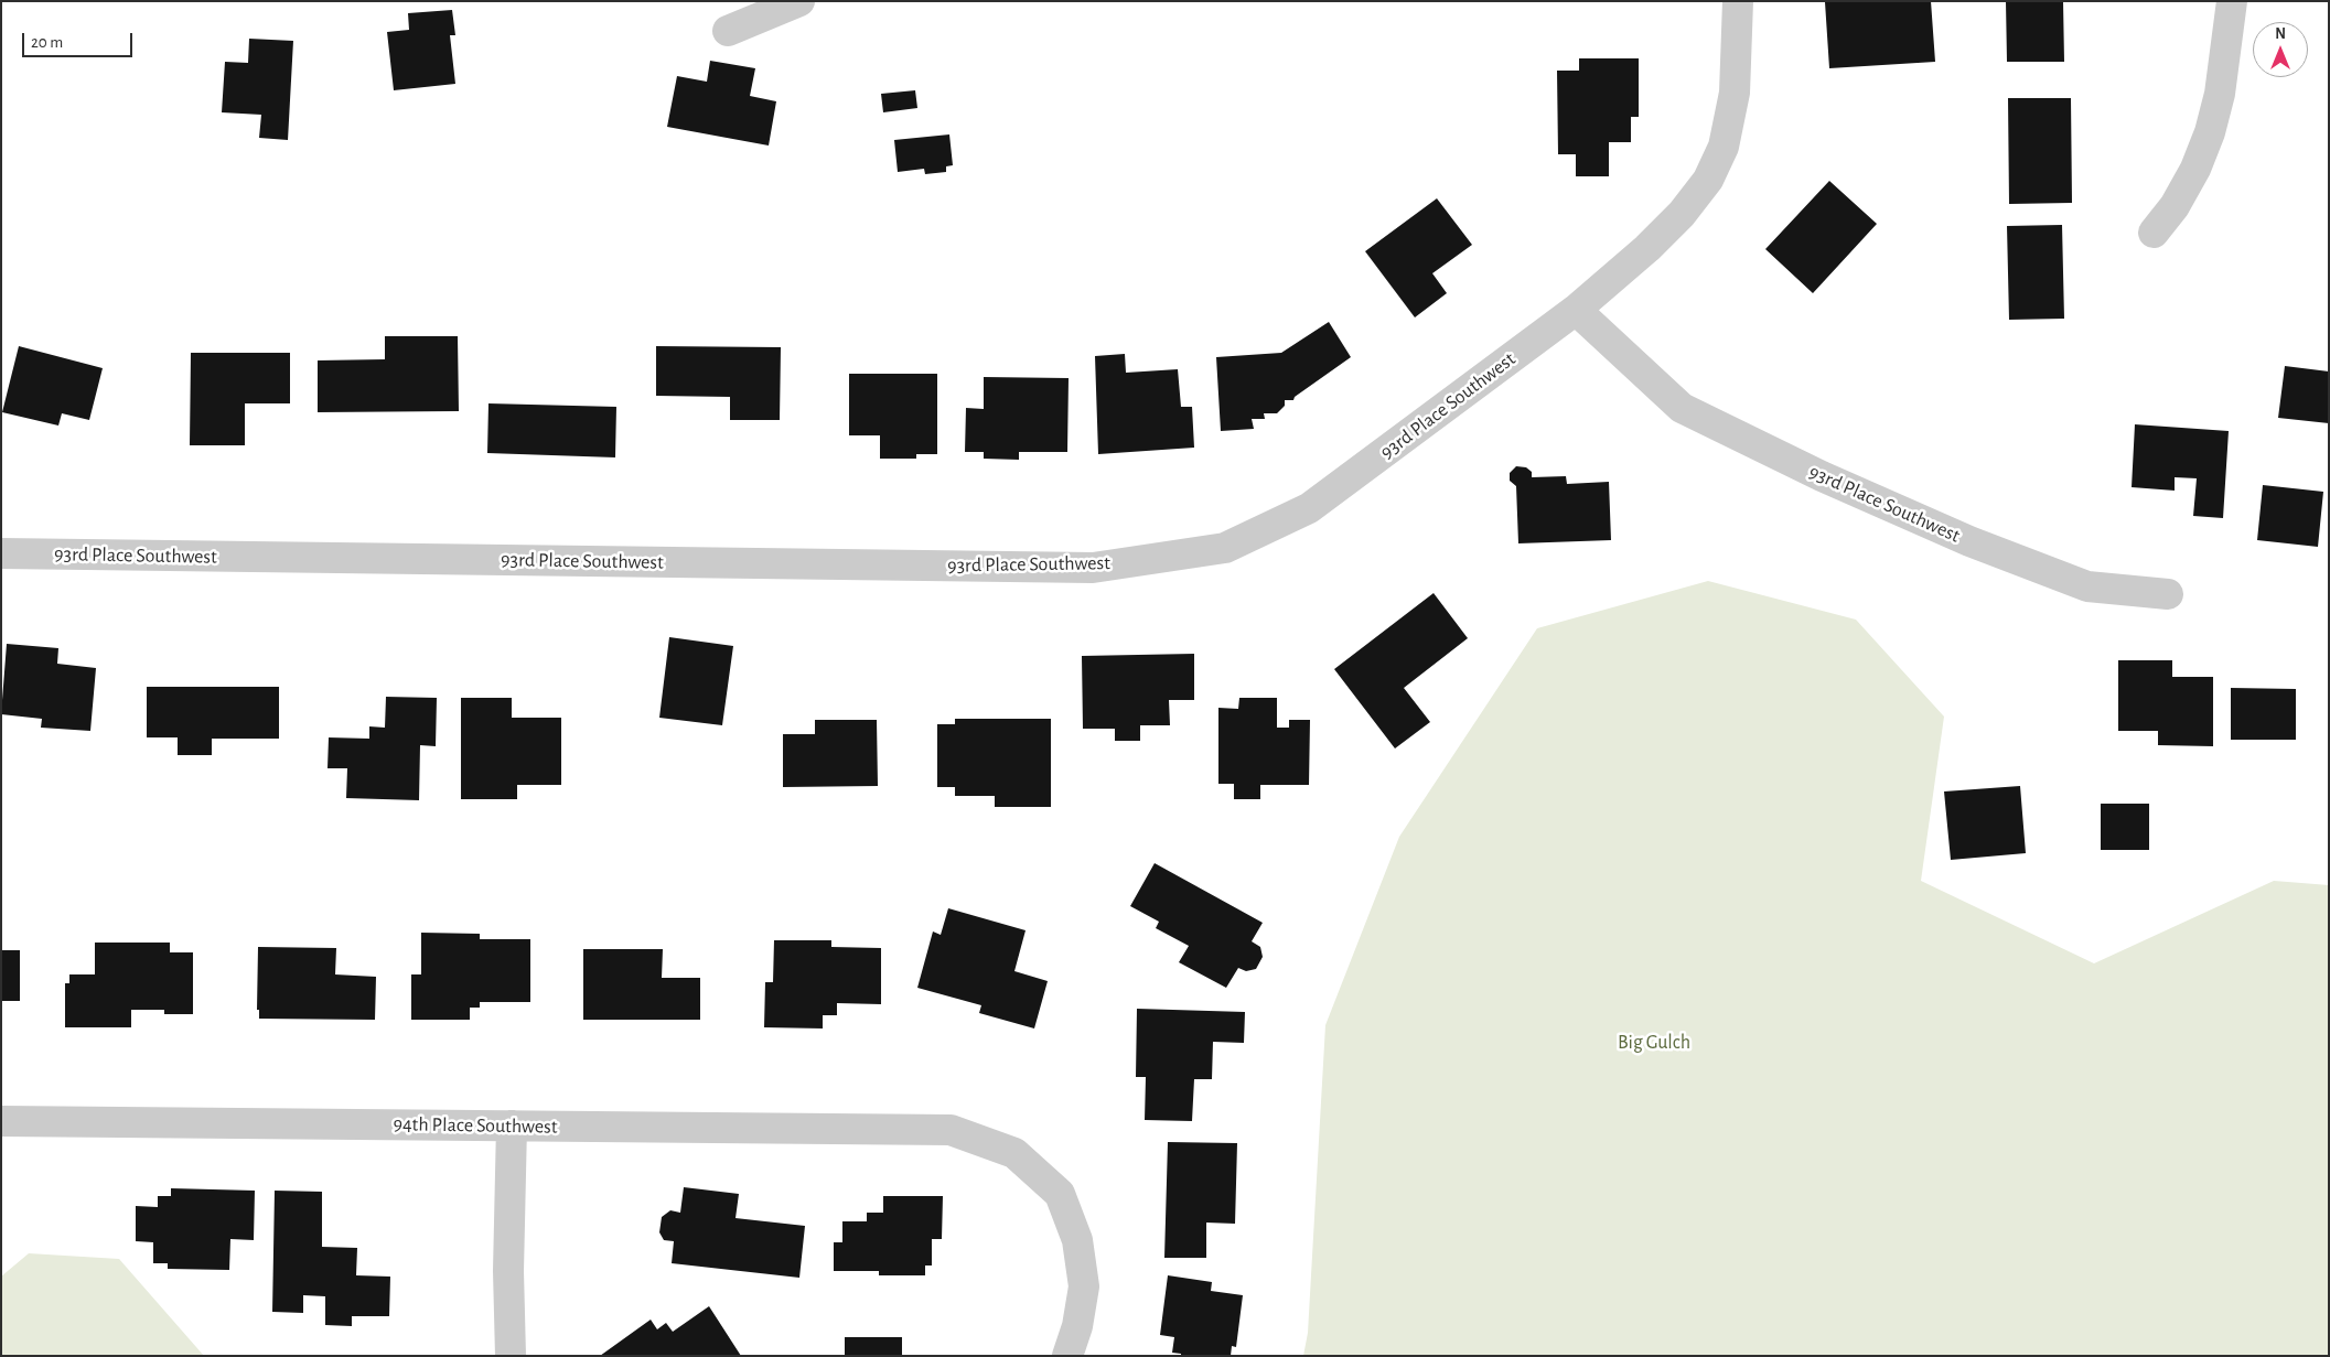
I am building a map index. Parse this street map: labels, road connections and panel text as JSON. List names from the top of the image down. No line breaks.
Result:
{"streets":{"street":["93rd Place Southwest","94th Place Southwest"]},"parks":["Big Gulch"],"scale_bar":"20 m","north":"top"}
